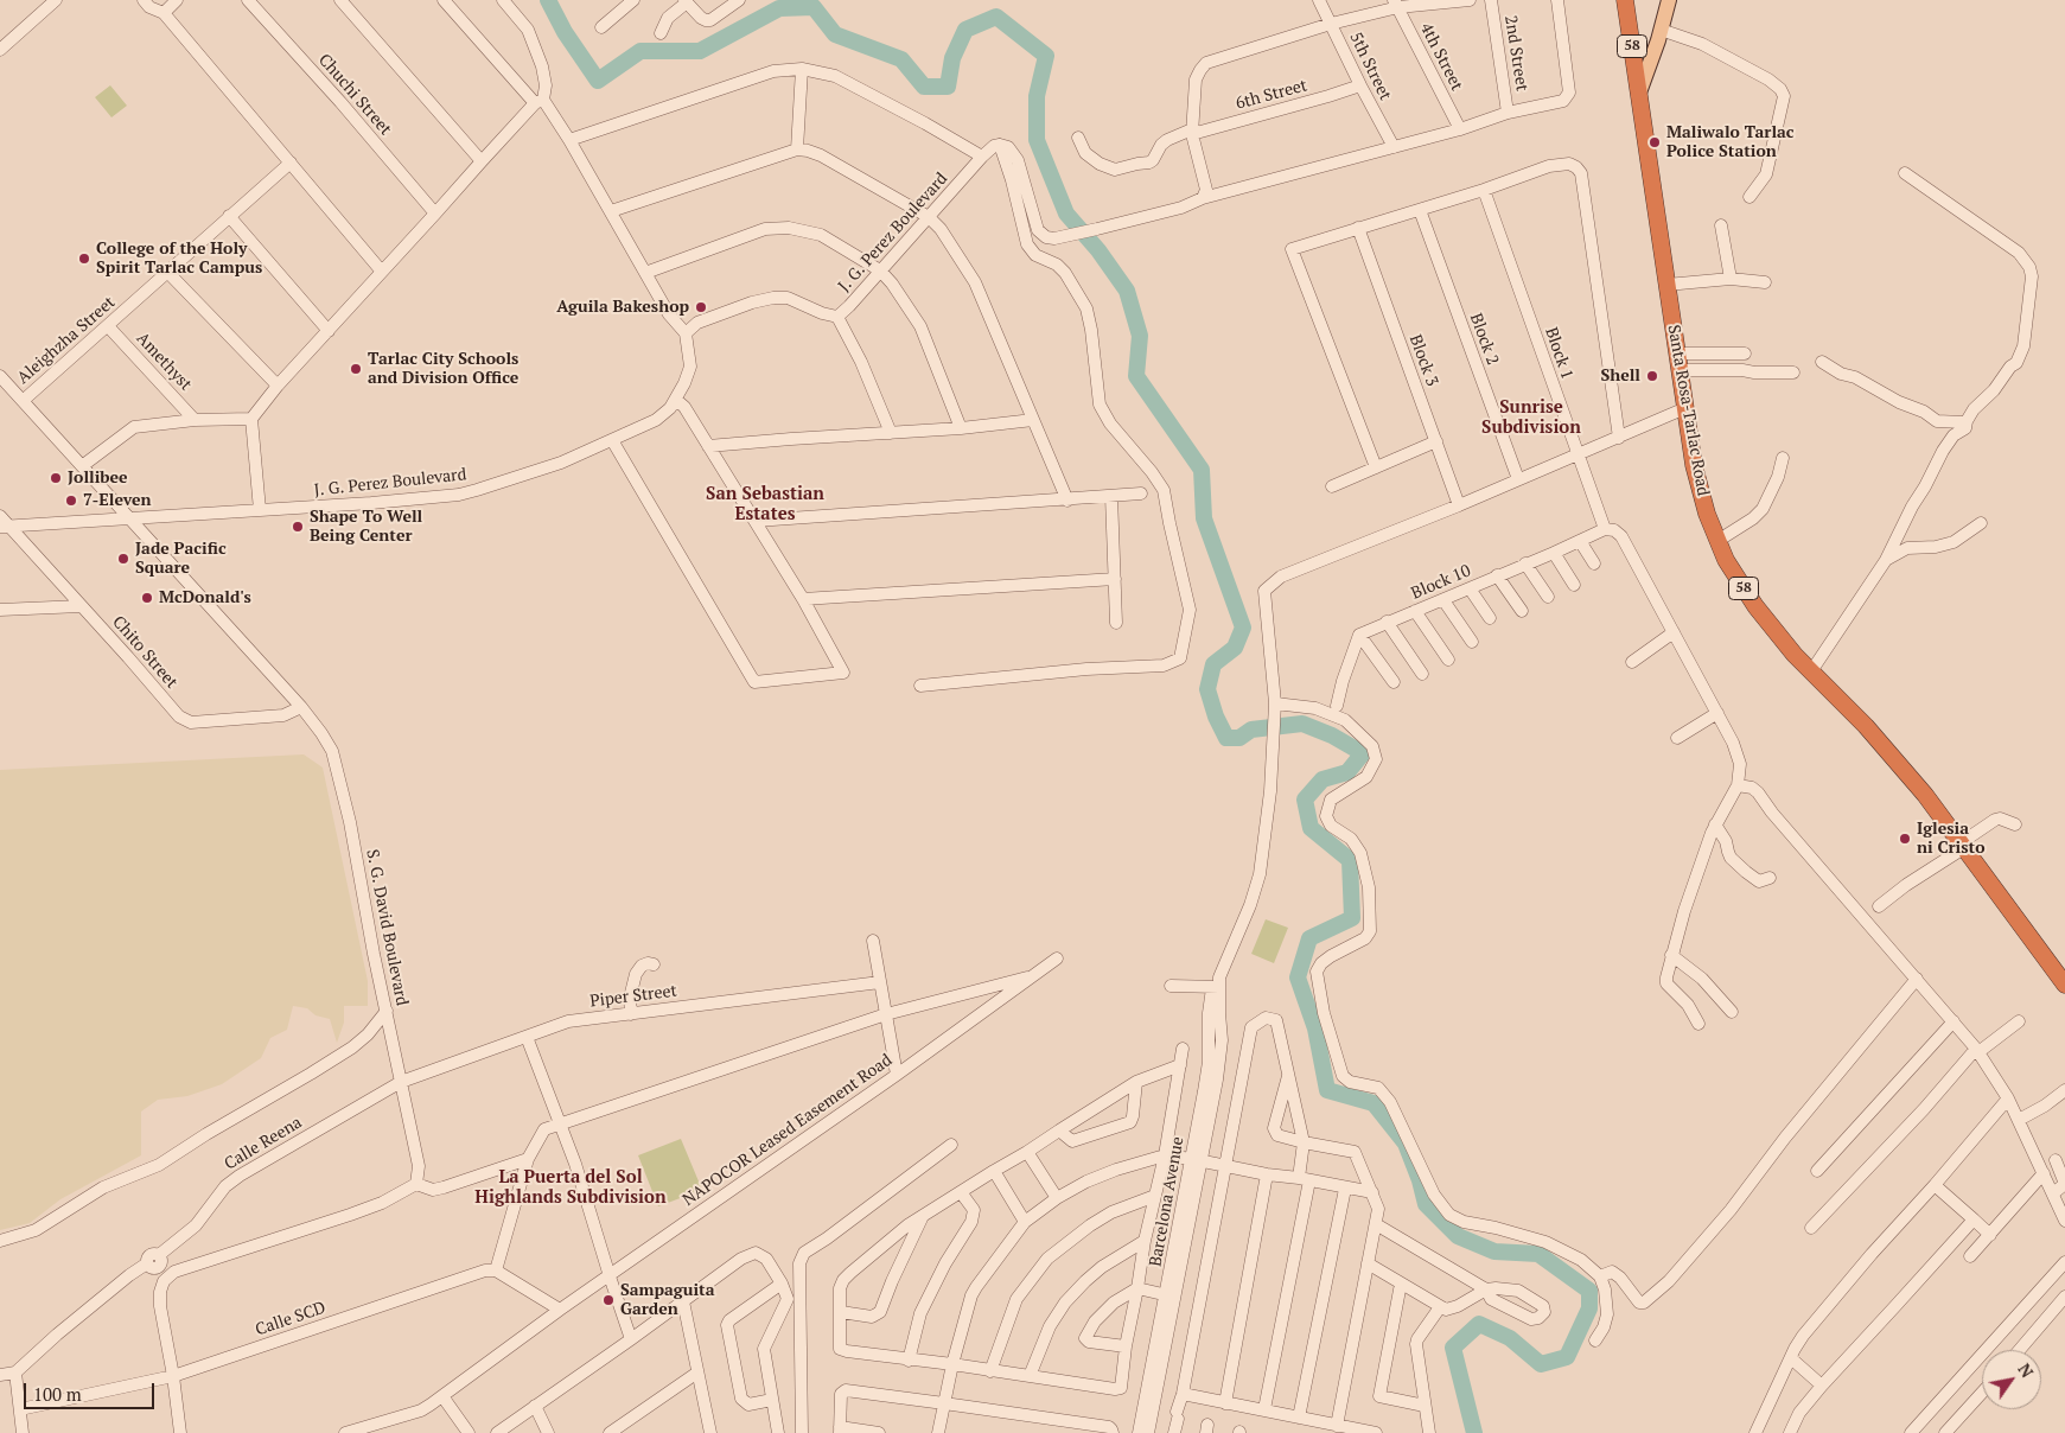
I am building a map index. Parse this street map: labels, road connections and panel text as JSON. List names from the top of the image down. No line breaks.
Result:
{"streets":{"highway":["58","Santa Rosa-Tarlac Road"],"street":["2nd Street","4th Street","5th Street","Chuchi Street","6th Street","J. G. Perez Boulevard","Block 2","Aleighzha Street","Block 1","Block 3","Amethyst","Block 10","Chito Street","S. G. David Boulevard","Piper Street","NAPOCOR Leased Easement Road","Calle Reena","Barcelona Avenue","Calle SCD"]},"crossings":[["5th Street","6th Street"],["J. G. Perez Boulevard","Chito Street"],["J. G. Perez Boulevard","S. G. David Boulevard"],["Aleighzha Street","Amethyst"],["Aleighzha Street","S. G. David Boulevard"],["Block 1","Block 10"],["Block 3","Barcelona Avenue"],["Chito Street","S. G. David Boulevard"],["S. G. David Boulevard","Piper Street"],["S. G. David Boulevard","Calle Reena"],["Piper Street","Calle Reena"]],"districts":["Sunrise Subdivision","San Sebastian Estates","La Puerta del Sol Highlands Subdivision"],"places":["Maliwalo Tarlac Police Station","College of the Holy Spirit Tarlac Campus","Aguila Bakeshop","Tarlac City Schools and Division Office","Shell","Jollibee","7-Eleven","Shape To Well Being Center","Jade Pacific Square","McDonald's","Iglesia ni Cristo","Sampaguita Garden"],"scale_bar":"100 m","north":"top right"}
